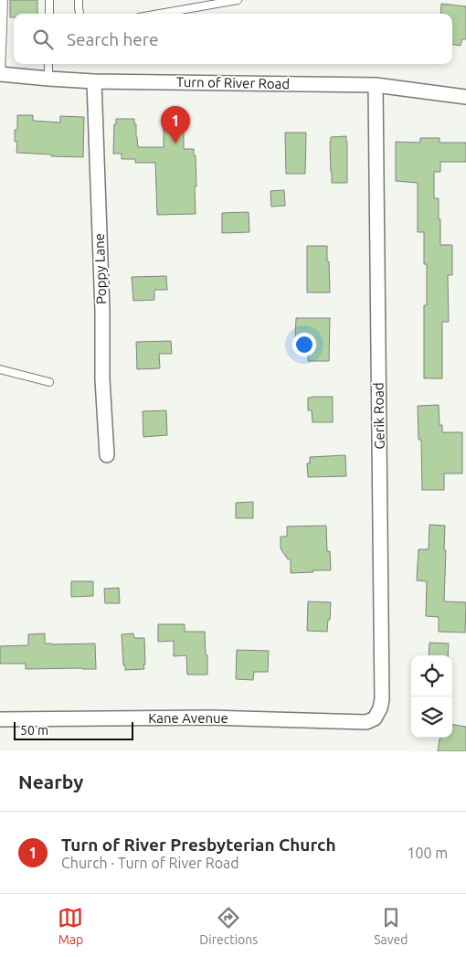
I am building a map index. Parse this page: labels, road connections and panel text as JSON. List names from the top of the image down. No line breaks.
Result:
{"streets":{"street":["Turn of River Road","Poppy Lane","Gerik Road","Kane Avenue"]},"crossings":[["Turn of River Road","Poppy Lane"],["Turn of River Road","Gerik Road"],["Gerik Road","Kane Avenue"]],"scale_bar":"50 m","page":{"search":"Search here","pins":"1","scale":"50 m","heading":"Nearby","list":[{"mark":"1","name":"Turn of River Presbyterian Church","note":"Church · Turn of River Road","value":"100 m"}],"nav":["Map","Directions","Saved"]}}
